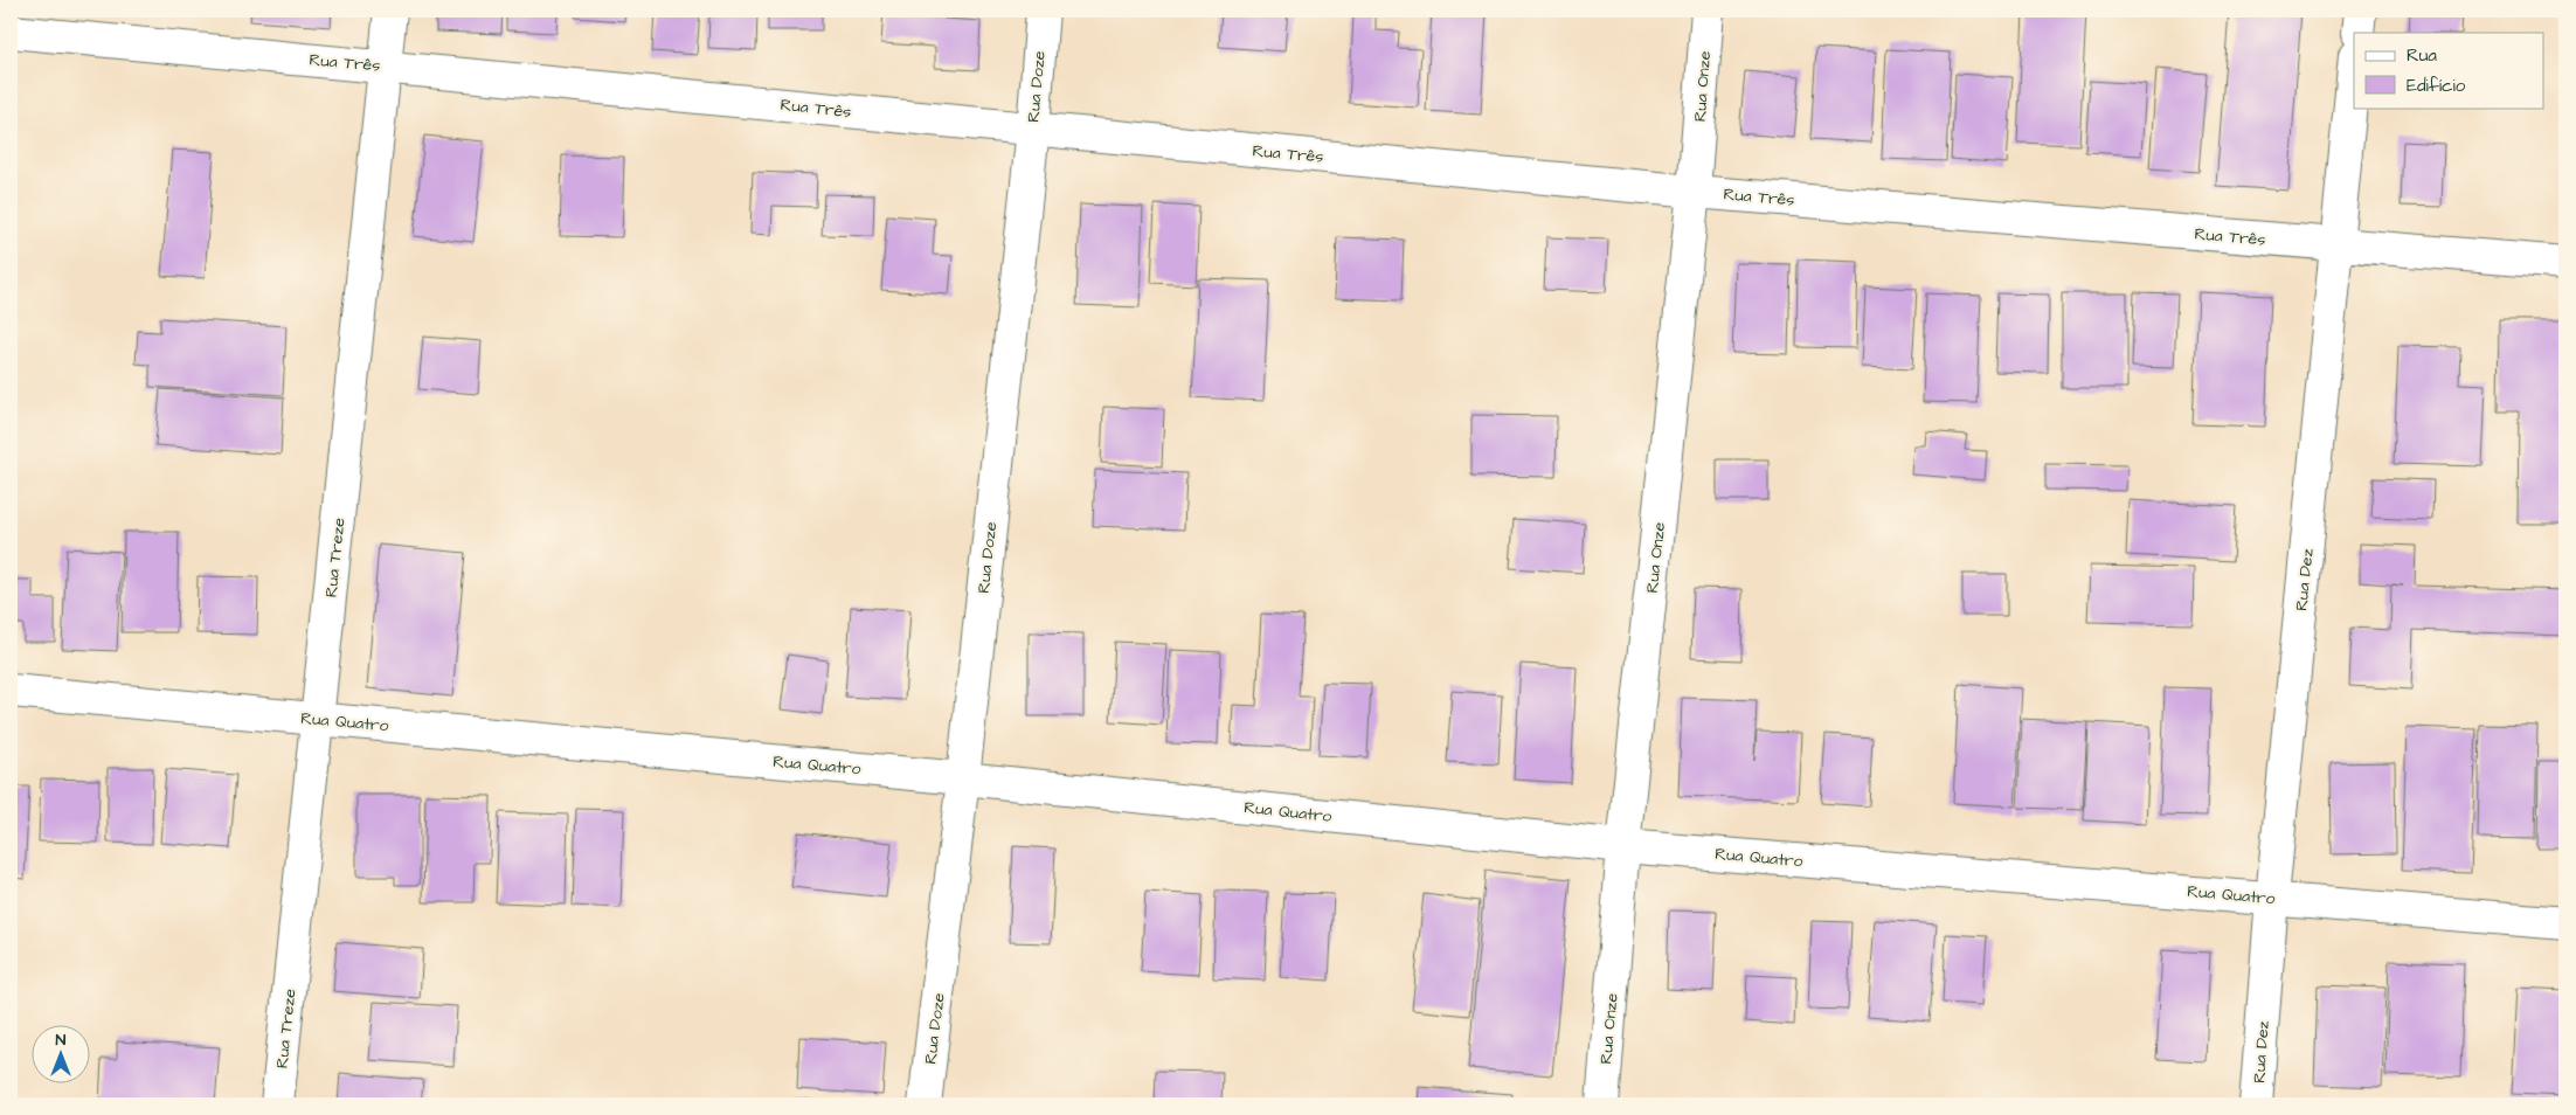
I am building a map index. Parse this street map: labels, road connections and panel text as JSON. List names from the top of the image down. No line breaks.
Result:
{"streets":{"street":["Rua Três","Rua Doze","Rua Onze","Rua Treze","Rua Dez","Rua Quatro"]},"crossings":[["Rua Três","Rua Doze"],["Rua Três","Rua Onze"],["Rua Três","Rua Treze"],["Rua Três","Rua Dez"],["Rua Doze","Rua Quatro"],["Rua Onze","Rua Quatro"],["Rua Treze","Rua Quatro"],["Rua Dez","Rua Quatro"]],"legend":["Rua","Edifício"],"north":"top"}
